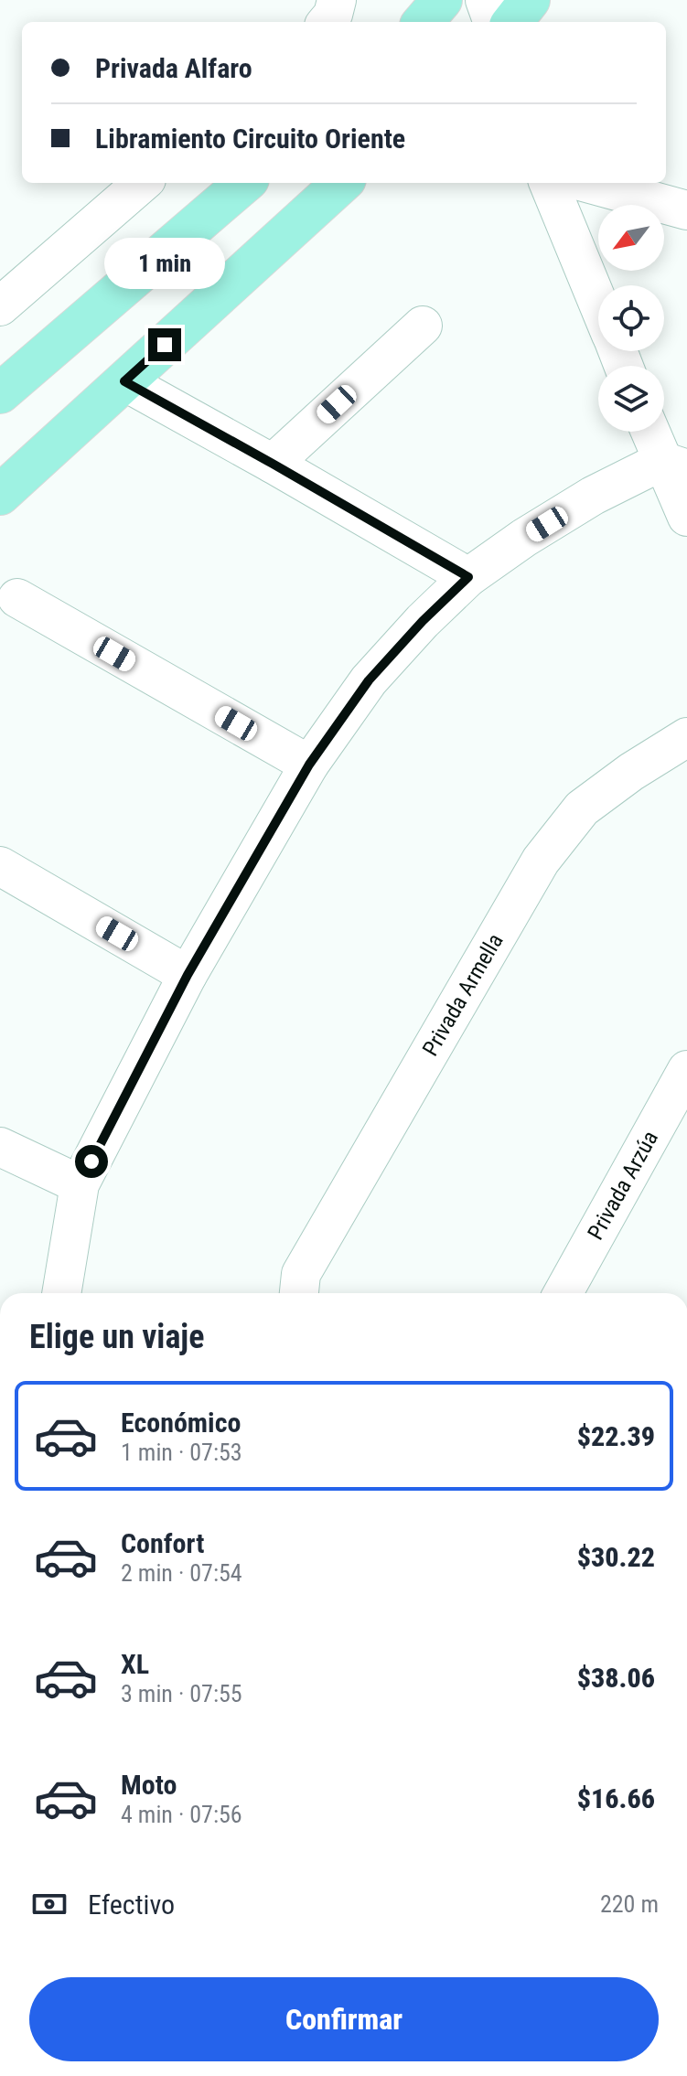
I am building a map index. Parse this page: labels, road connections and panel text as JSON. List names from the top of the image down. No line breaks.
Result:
{"streets":{"street":["Privada Armella","Privada Arzúa"]},"north":"bottom left","page":{"banner":["Privada Alfaro","Libramiento Circuito Oriente"],"bubble":"1 min","heading":"Elige un viaje","list":[{"name":"Económico","note":"1 min · 07:53","value":"$22.39"},{"name":"Confort","note":"2 min · 07:54","value":"$30.22"},{"name":"XL","note":"3 min · 07:55","value":"$38.06"},{"name":"Moto","note":"4 min · 07:56","value":"$16.66"}],"pay":["Efectivo","220 m"],"buttons":"Confirmar"}}
